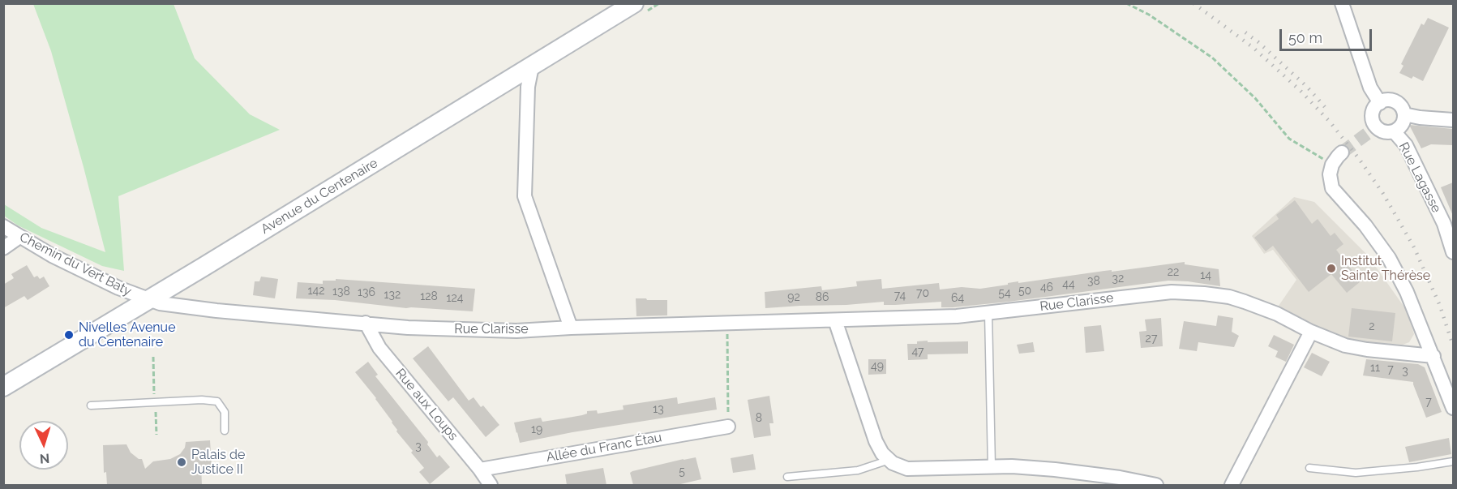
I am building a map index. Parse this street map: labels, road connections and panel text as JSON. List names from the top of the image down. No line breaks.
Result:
{"streets":{"main road":["Avenue du Centenaire"],"street":["Rue Lagasse","Chemin du Vert Baty","Rue Clarisse","Rue aux Loups","Allée du Franc Étau"]},"crossings":[["Avenue du Centenaire","Chemin du Vert Baty"],["Avenue du Centenaire","Rue Clarisse"],["Chemin du Vert Baty","Rue Clarisse"],["Rue Clarisse","Rue aux Loups"],["Rue aux Loups","Allée du Franc Étau"]],"places":["Institut Sainte Thérèse","Nivelles Avenue du Centenaire","Palais de Justice II"],"house_numbers":["22","14","32","38","44","46","142","50","138","136","70","54","132","74","128","92","86","124","64","2","27","47","49","11","7","3","7","13","8","19","3","5"],"scale_bar":"50 m","north":"bottom"}
